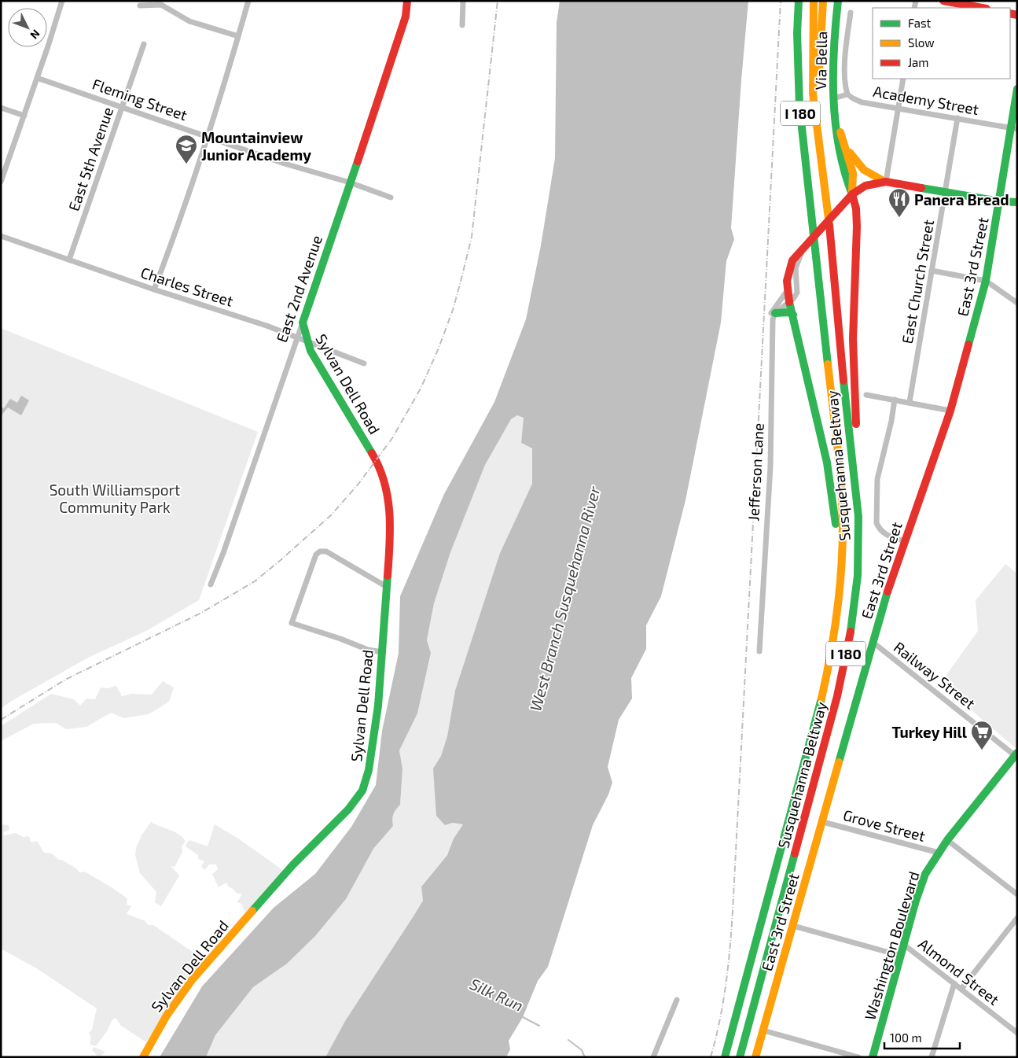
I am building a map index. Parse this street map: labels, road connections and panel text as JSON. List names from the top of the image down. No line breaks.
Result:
{"streets":{"main road":["Via Bella","I 180","East 3rd Street","East 2nd Avenue","Sylvan Dell Road","Susquehanna Beltway","Washington Boulevard"],"street":["Fleming Street","Academy Street","East 5th Avenue","East Church Street","Charles Street","Jefferson Lane","Railway Street","Grove Street","Almond Street"]},"crossings":[["Fleming Street","East 5th Avenue"],["Fleming Street","East 2nd Avenue"],["Academy Street","East 3rd Street"],["Academy Street","East Church Street"],["East 5th Avenue","Charles Street"],["East 3rd Street","Railway Street"],["East 3rd Street","Grove Street"],["East 3rd Street","Almond Street"],["Charles Street","East 2nd Avenue"],["Charles Street","Sylvan Dell Road"],["East 2nd Avenue","Sylvan Dell Road"],["Railway Street","Washington Boulevard"],["Grove Street","Washington Boulevard"],["Washington Boulevard","Almond Street"]],"water":["West Branch Susquehanna River","Silk Run"],"parks":["South Williamsport Community Park"],"places":{"school or university":["Mountainview Junior Academy"],"restaurant":["Panera Bread"],"supermarket":["Turkey Hill"]},"legend":["Fast","Slow","Jam"],"scale_bar":"100 m","north":"bottom right"}
